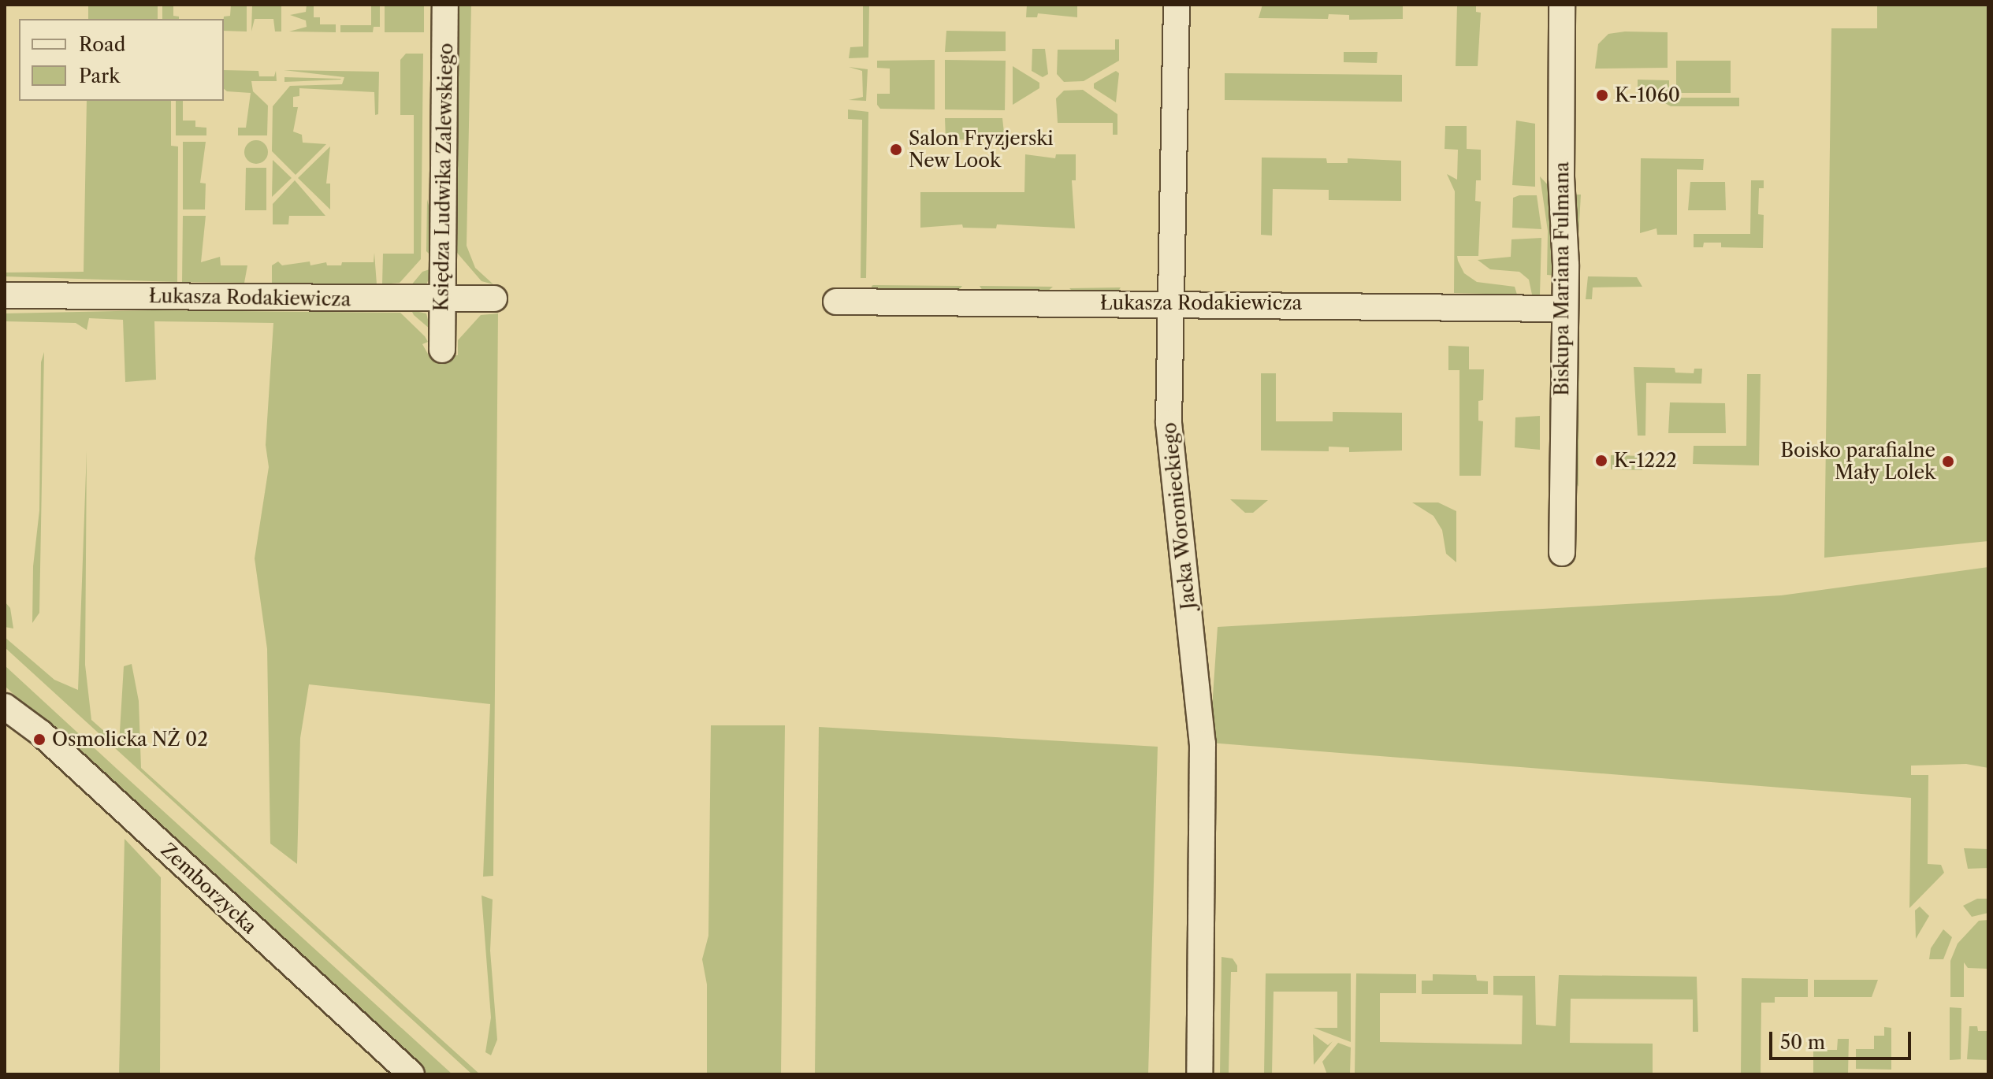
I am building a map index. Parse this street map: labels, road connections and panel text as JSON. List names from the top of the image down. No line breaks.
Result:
{"streets":{"street":["Księdza Ludwika Zalewskiego","Biskupa Mariana Fulmana","Łukasza Rodakiewicza","Jacka Woronieckiego","Zemborzycka"]},"crossings":[["Księdza Ludwika Zalewskiego","Łukasza Rodakiewicza"],["Biskupa Mariana Fulmana","Łukasza Rodakiewicza"],["Łukasza Rodakiewicza","Jacka Woronieckiego"]],"places":["K-1060","Salon Fryzjerski New Look","K-1222","Boisko parafialne Mały Lolek","Osmolicka NŻ 02"],"legend":["Road","Park"],"scale_bar":"50 m"}
